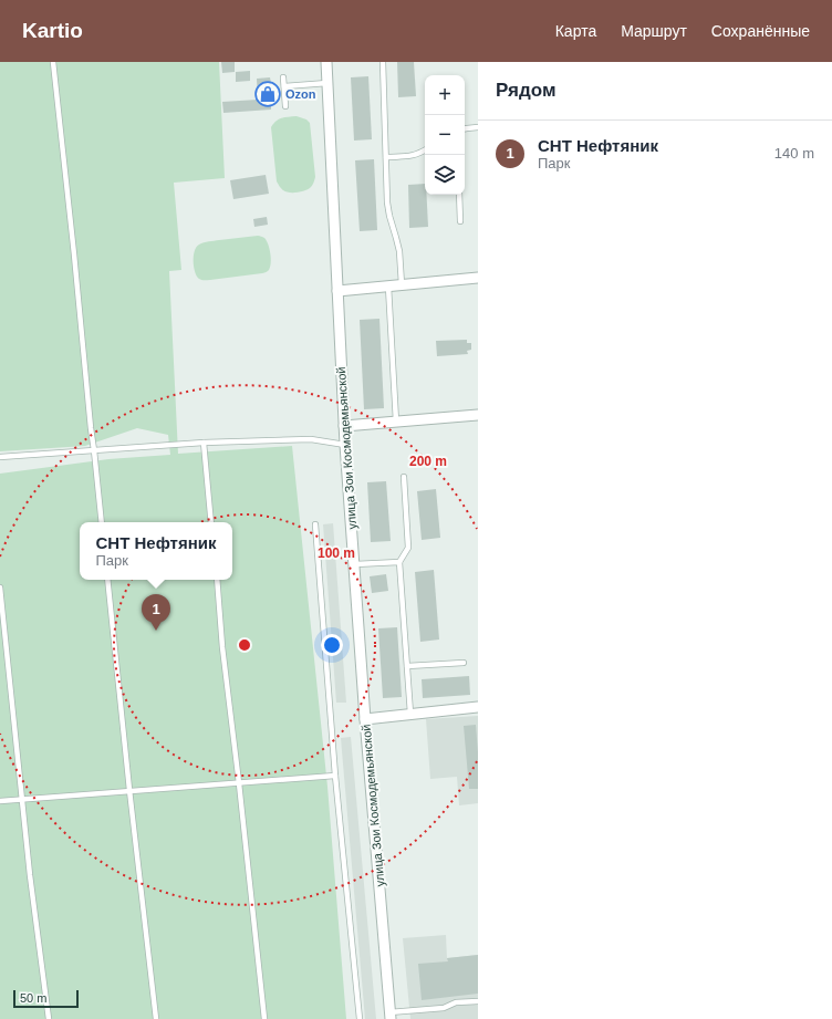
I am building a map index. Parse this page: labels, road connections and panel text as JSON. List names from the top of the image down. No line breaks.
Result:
{"streets":{"street":["улица Зои Космодемьянской"]},"places":{"shop":["Ozon"]},"scale_bar":"50 m","page":{"header":"Kartio","nav":["Карта","Маршрут","Сохранённые"],"heading":"Рядом","map_buttons":["+","−"],"list":[{"mark":"1","name":"СНТ Нефтяник","note":"Парк","value":"140 m"}],"popup":["СНТ Нефтяник","Парк"],"pins":"1","scale":"50 m"},"rings":["200 m","100 m"]}
